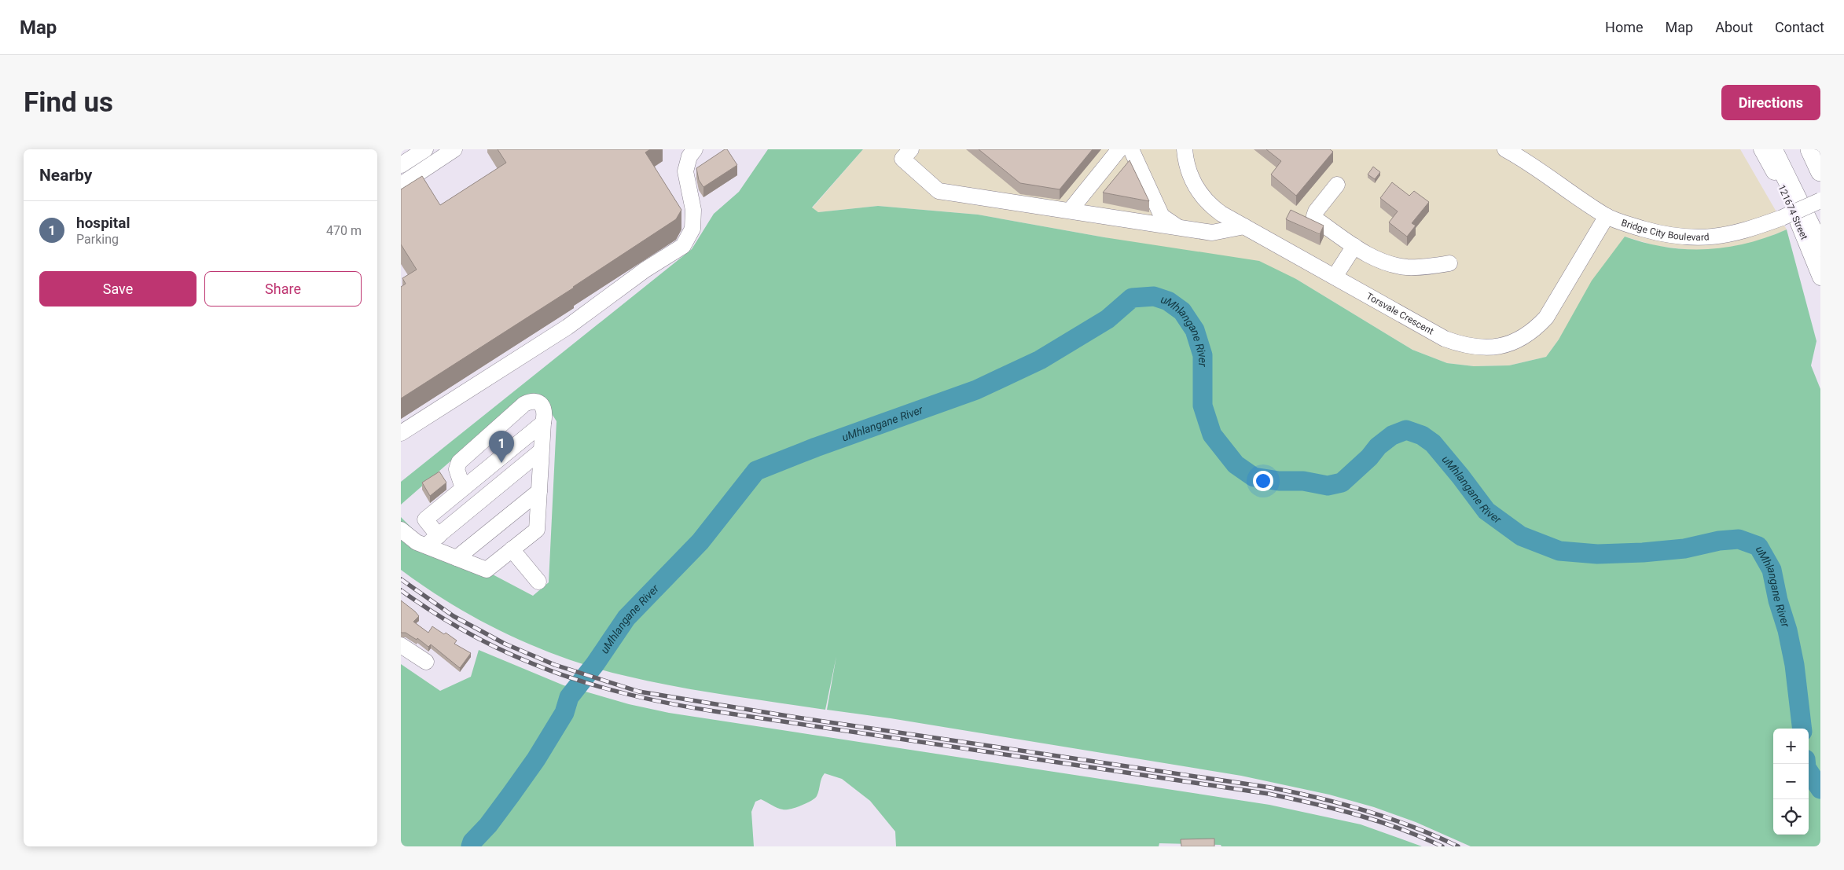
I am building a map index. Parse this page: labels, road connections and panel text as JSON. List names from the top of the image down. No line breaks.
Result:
{"streets":{"street":["121674 Street","Bridge City Boulevard","Torsvale Crescent"]},"crossings":[["Bridge City Boulevard","Torsvale Crescent"]],"water":["uMhlangane River"],"page":{"header":"Map","nav":["Home","Map","About","Contact"],"buttons":["Directions",["Save","Share"]],"title":"Find us","heading":"Nearby","list":[{"mark":"1","name":"hospital","note":"Parking","value":"470 m"}],"pins":"1","map_buttons":["+","−"]}}
